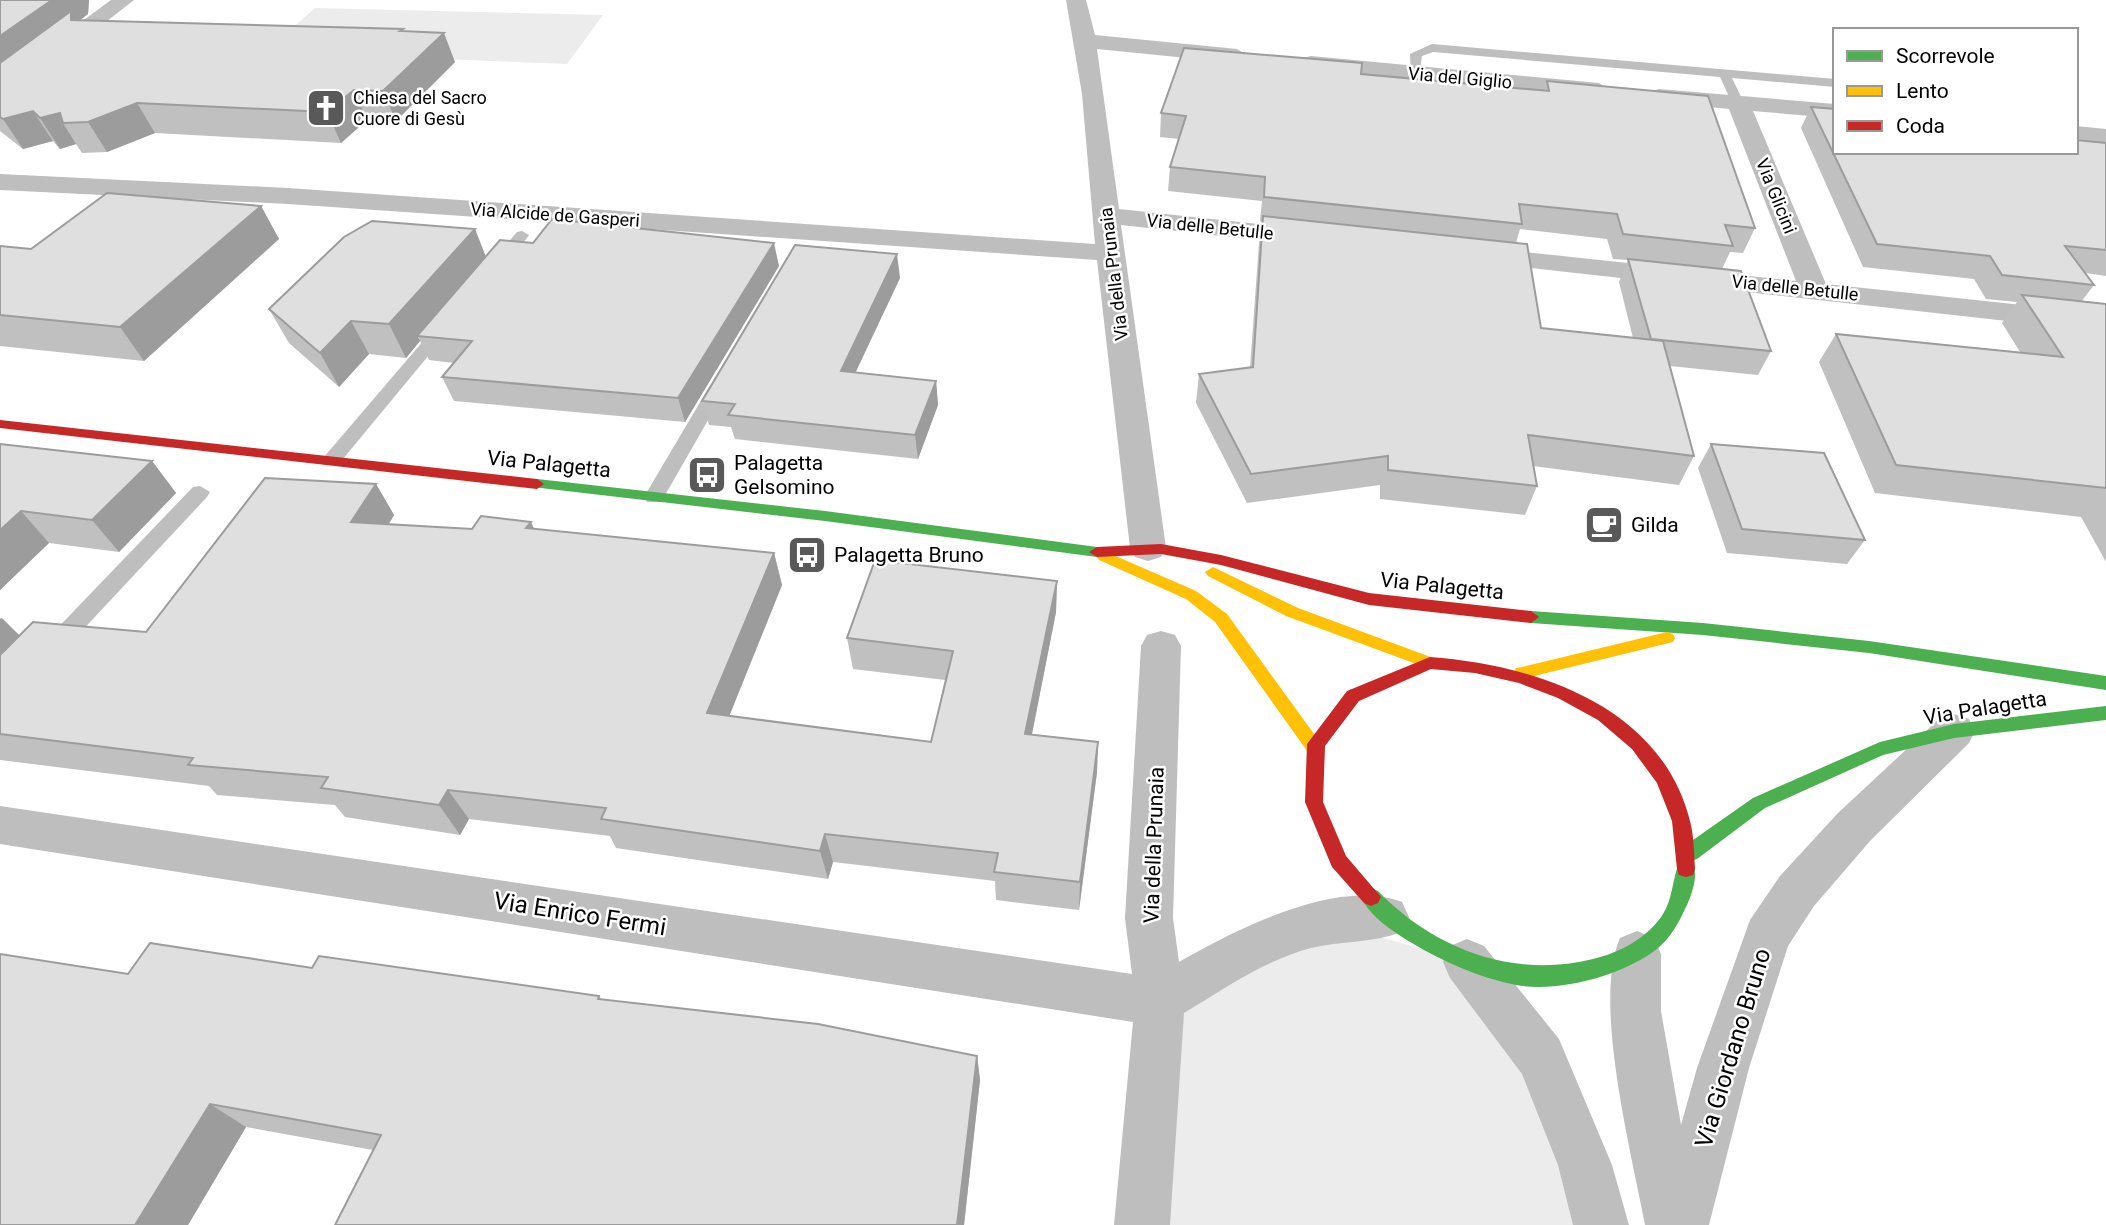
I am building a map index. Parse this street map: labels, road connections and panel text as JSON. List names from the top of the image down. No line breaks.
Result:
{"streets":{"street":["Via del Giglio","Via Glicini","Via Alcide de Gasperi","Via delle Betulle","Via della Prunaia","Via Palagetta","Via Enrico Fermi","Via Giordano Bruno"]},"crossings":[["Via del Giglio","Via Glicini"],["Via Glicini","Via delle Betulle"],["Via Alcide de Gasperi","Via della Prunaia"],["Via delle Betulle","Via della Prunaia"],["Via della Prunaia","Via Palagetta"],["Via della Prunaia","Via Enrico Fermi"],["Via Palagetta","Via Giordano Bruno"]],"places":{"church":["Chiesa del Sacro Cuore di Gesù"],"bus stop":["Palagetta Gelsomino","Palagetta Bruno"],"cafe":["Gilda"]},"legend":["Scorrevole","Lento","Coda"]}
